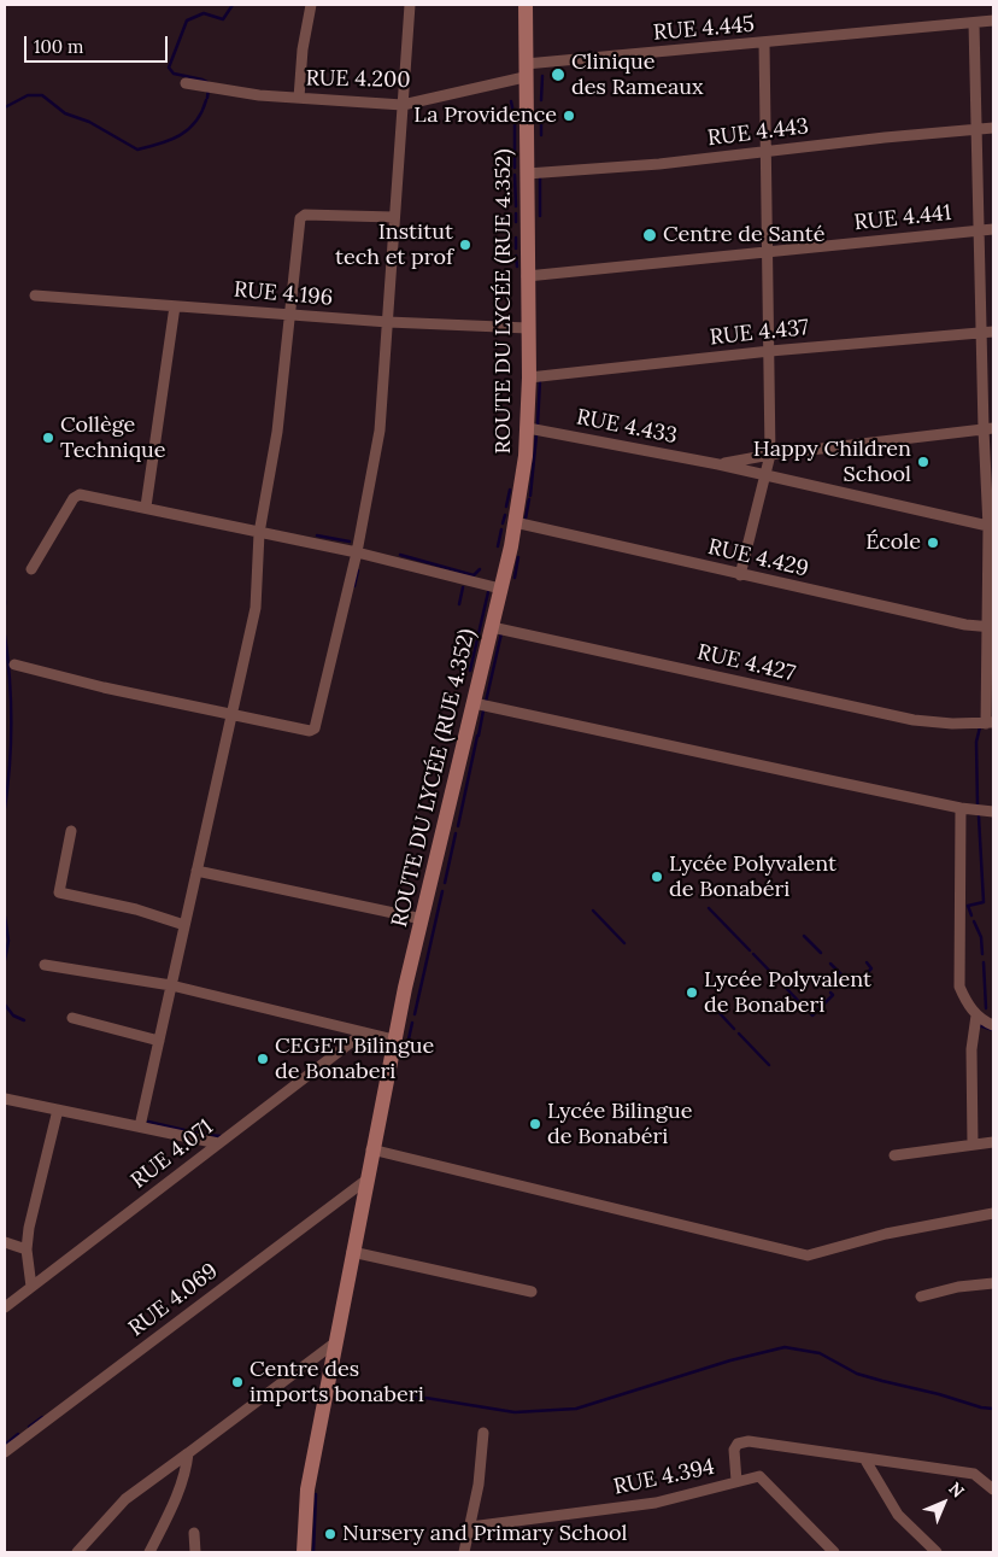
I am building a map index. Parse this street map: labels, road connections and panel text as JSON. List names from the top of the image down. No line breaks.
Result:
{"streets":{"main road":["ROUTE DU LYCÉE (RUE 4.352)"],"street":["RUE 4.445","RUE 4.200","RUE 4.443","RUE 4.441","RUE 4.196","RUE 4.437","RUE 4.433","RUE 4.429","RUE 4.427","RUE 4.071","RUE 4.069","RUE 4.394"]},"crossings":[["RUE 4.445","RUE 4.200"],["RUE 4.445","ROUTE DU LYCÉE (RUE 4.352)"],["RUE 4.200","ROUTE DU LYCÉE (RUE 4.352)"],["RUE 4.443","ROUTE DU LYCÉE (RUE 4.352)"],["RUE 4.441","ROUTE DU LYCÉE (RUE 4.352)"],["RUE 4.196","ROUTE DU LYCÉE (RUE 4.352)"],["ROUTE DU LYCÉE (RUE 4.352)","RUE 4.437"],["ROUTE DU LYCÉE (RUE 4.352)","RUE 4.433"],["ROUTE DU LYCÉE (RUE 4.352)","RUE 4.429"],["ROUTE DU LYCÉE (RUE 4.352)","RUE 4.427"],["ROUTE DU LYCÉE (RUE 4.352)","RUE 4.069"]],"places":["Clinique des Rameaux","La Providence","Centre de Santé","Institut tech et prof","Collège Technique","Happy Children School","École","Lycée Polyvalent de Bonabéri","Lycée Polyvalent de Bonaberi","CEGET Bilingue de Bonaberi","Lycée Bilingue de Bonabéri","Centre des imports bonaberi","Nursery and Primary School"],"scale_bar":"100 m","north":"top right"}
